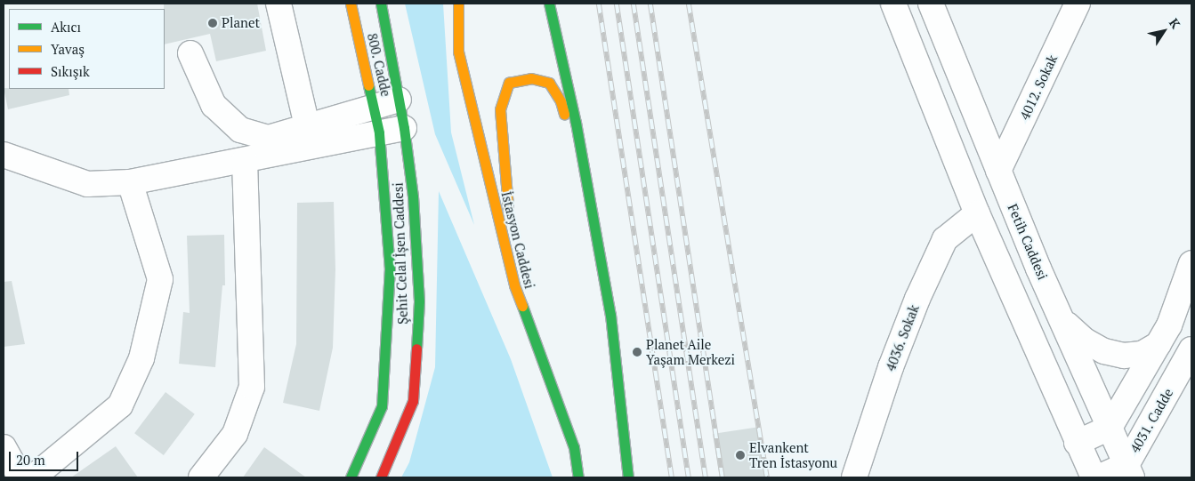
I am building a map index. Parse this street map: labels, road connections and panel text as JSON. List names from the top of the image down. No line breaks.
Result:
{"streets":{"main road":["800. Cadde","İstasyon Caddesi","Şehit Celal İşen Caddesi"],"street":["4012. Sokak","Fetih Caddesi","4036. Sokak","4031. Cadde"]},"crossings":[["800. Cadde","Şehit Celal İşen Caddesi"],["4012. Sokak","Fetih Caddesi"],["Fetih Caddesi","4031. Cadde"]],"places":["Planet","Planet Aile Yaşam Merkezi","Elvankent Tren İstasyonu"],"legend":["Akıcı","Yavaş","Sıkışık"],"scale_bar":"20 m","north":"top right"}
